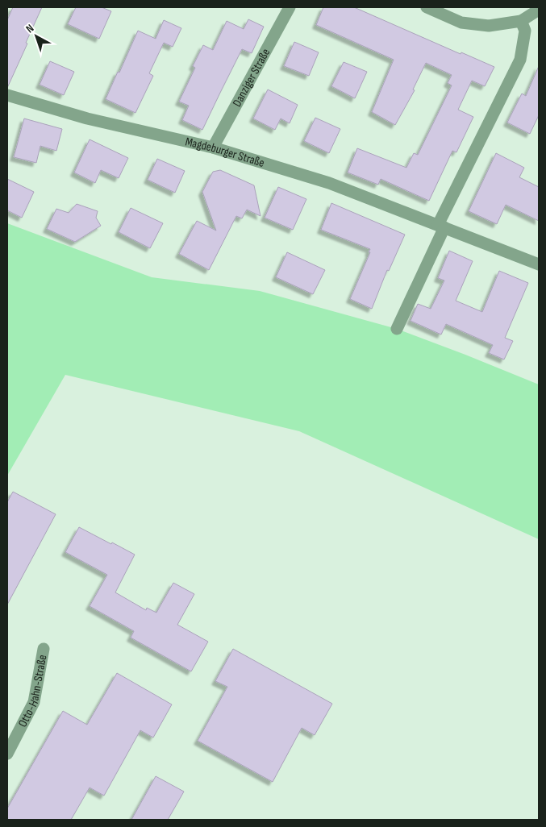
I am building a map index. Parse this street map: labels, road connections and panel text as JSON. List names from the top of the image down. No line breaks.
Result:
{"streets":{"street":["Danziger Straße","Magdeburger Straße","Otto-Hahn-Straße"]},"crossings":[["Danziger Straße","Magdeburger Straße"]],"north":"top left"}
